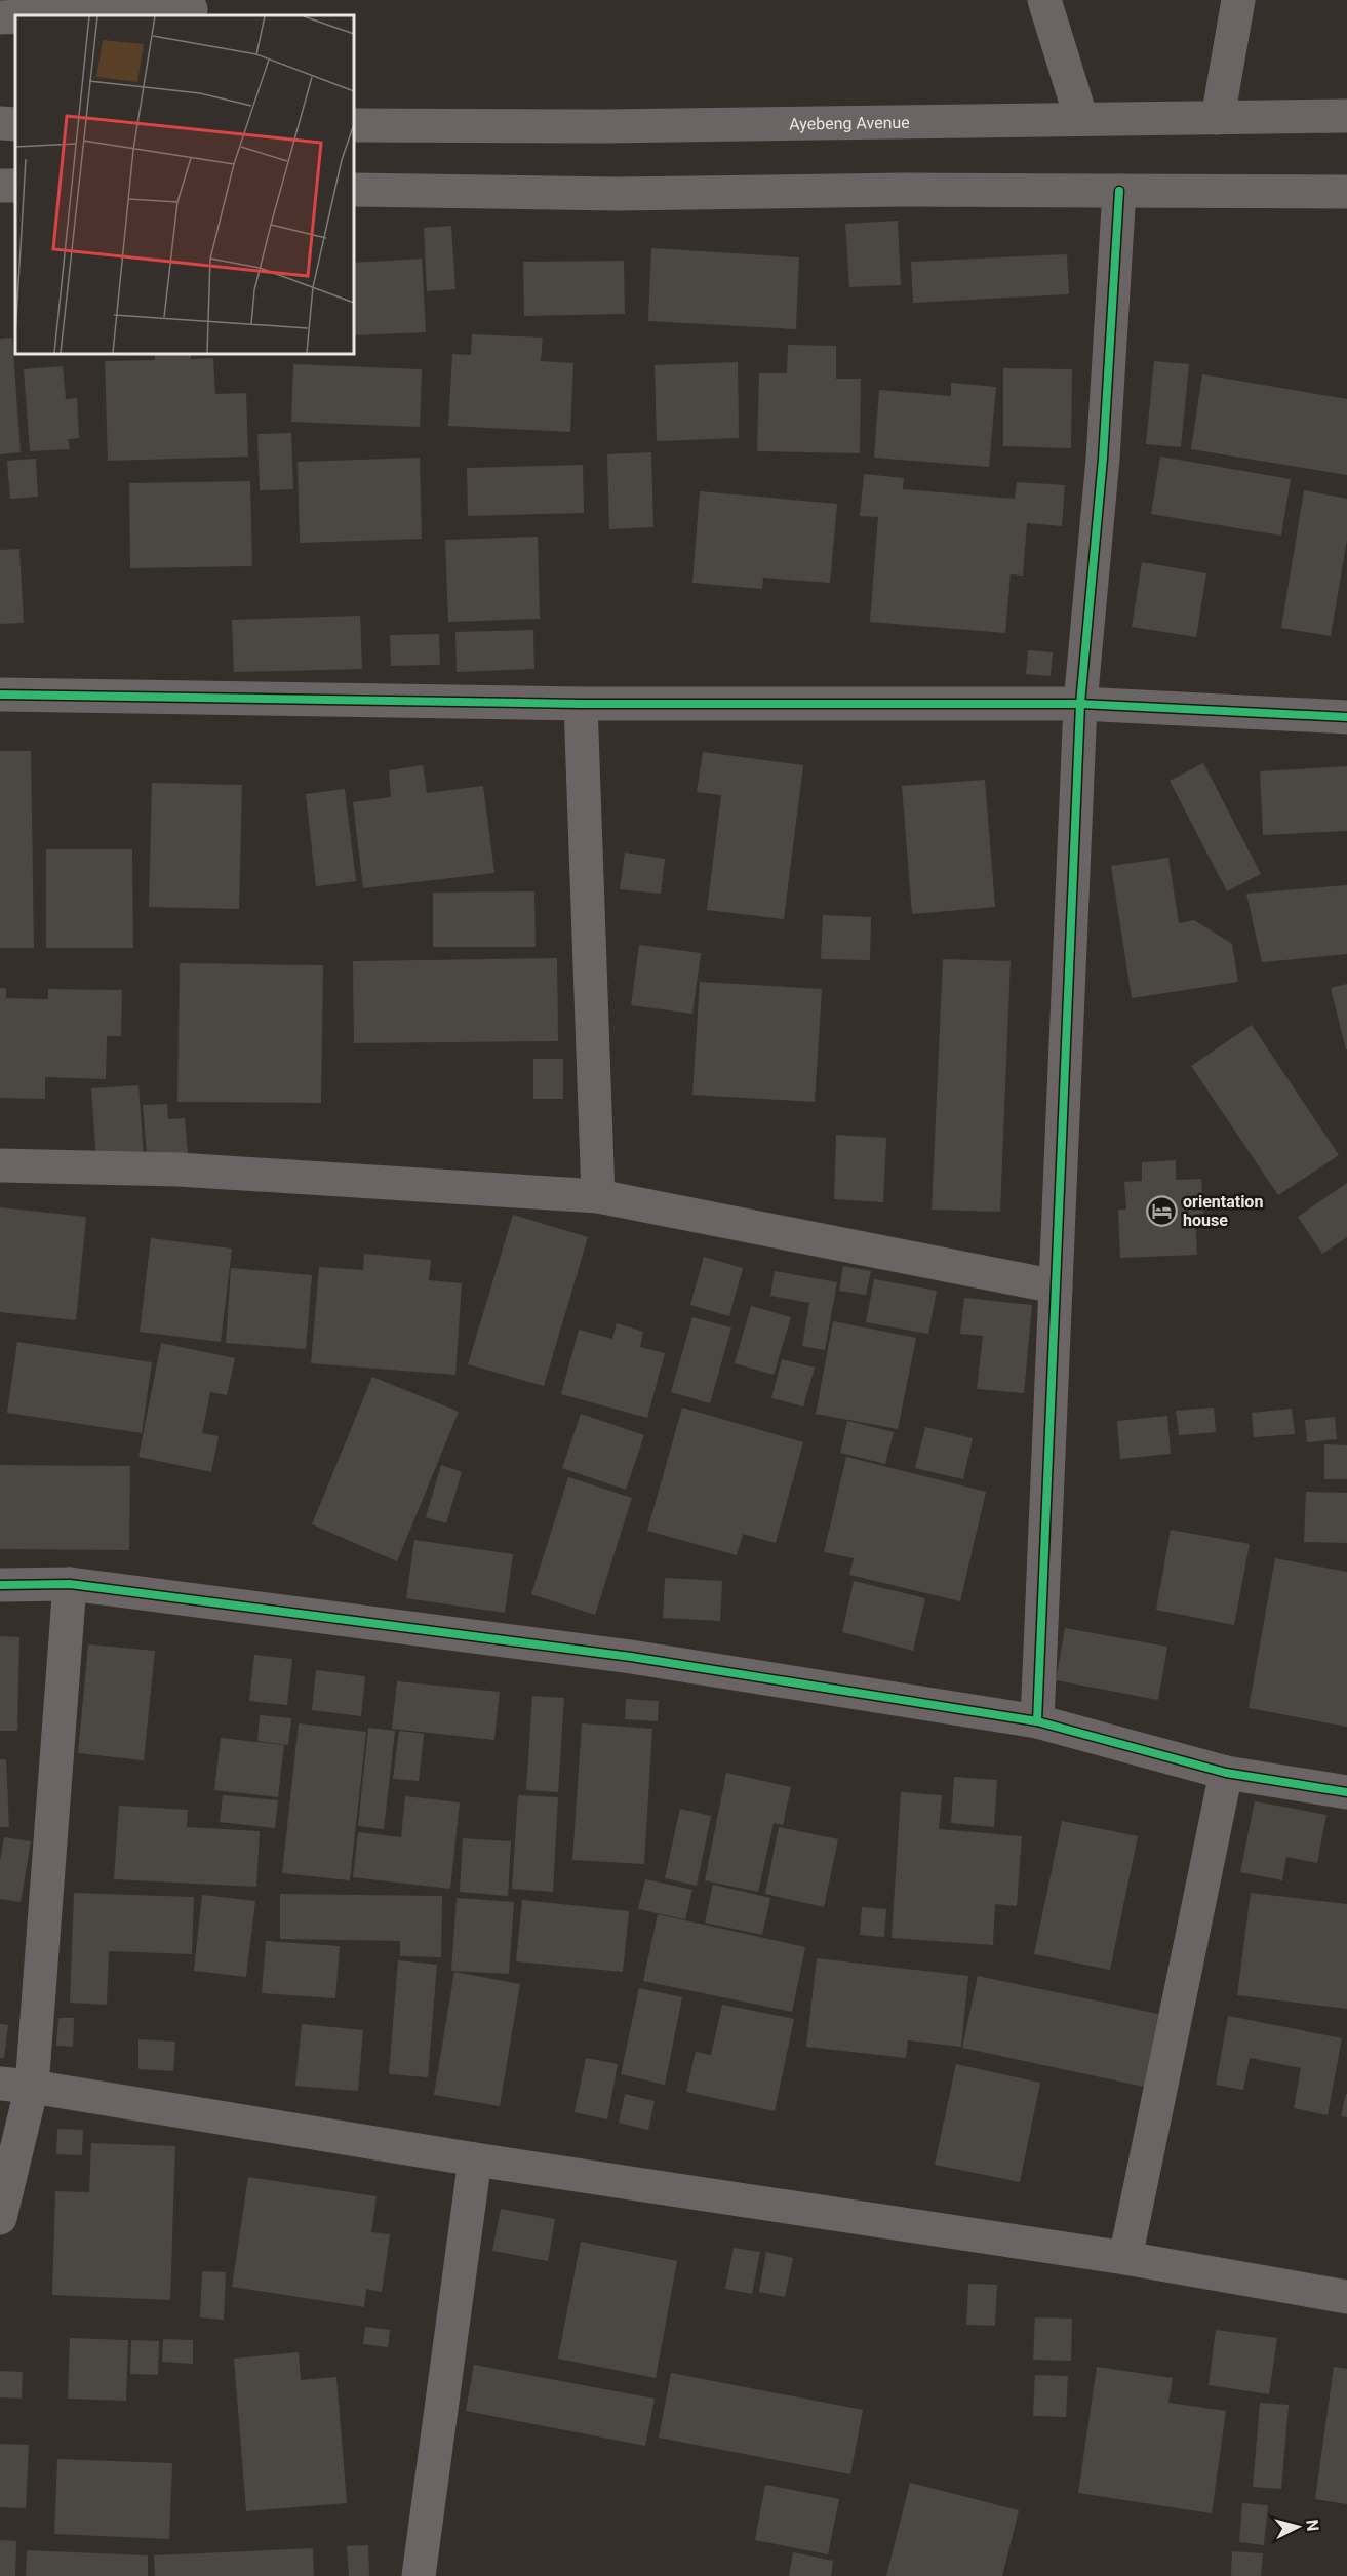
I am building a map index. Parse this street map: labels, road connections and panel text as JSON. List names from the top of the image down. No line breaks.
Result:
{"streets":{"street":["Ayebeng Avenue"]},"places":{"hotel":["orientation house"]},"north":"right"}
